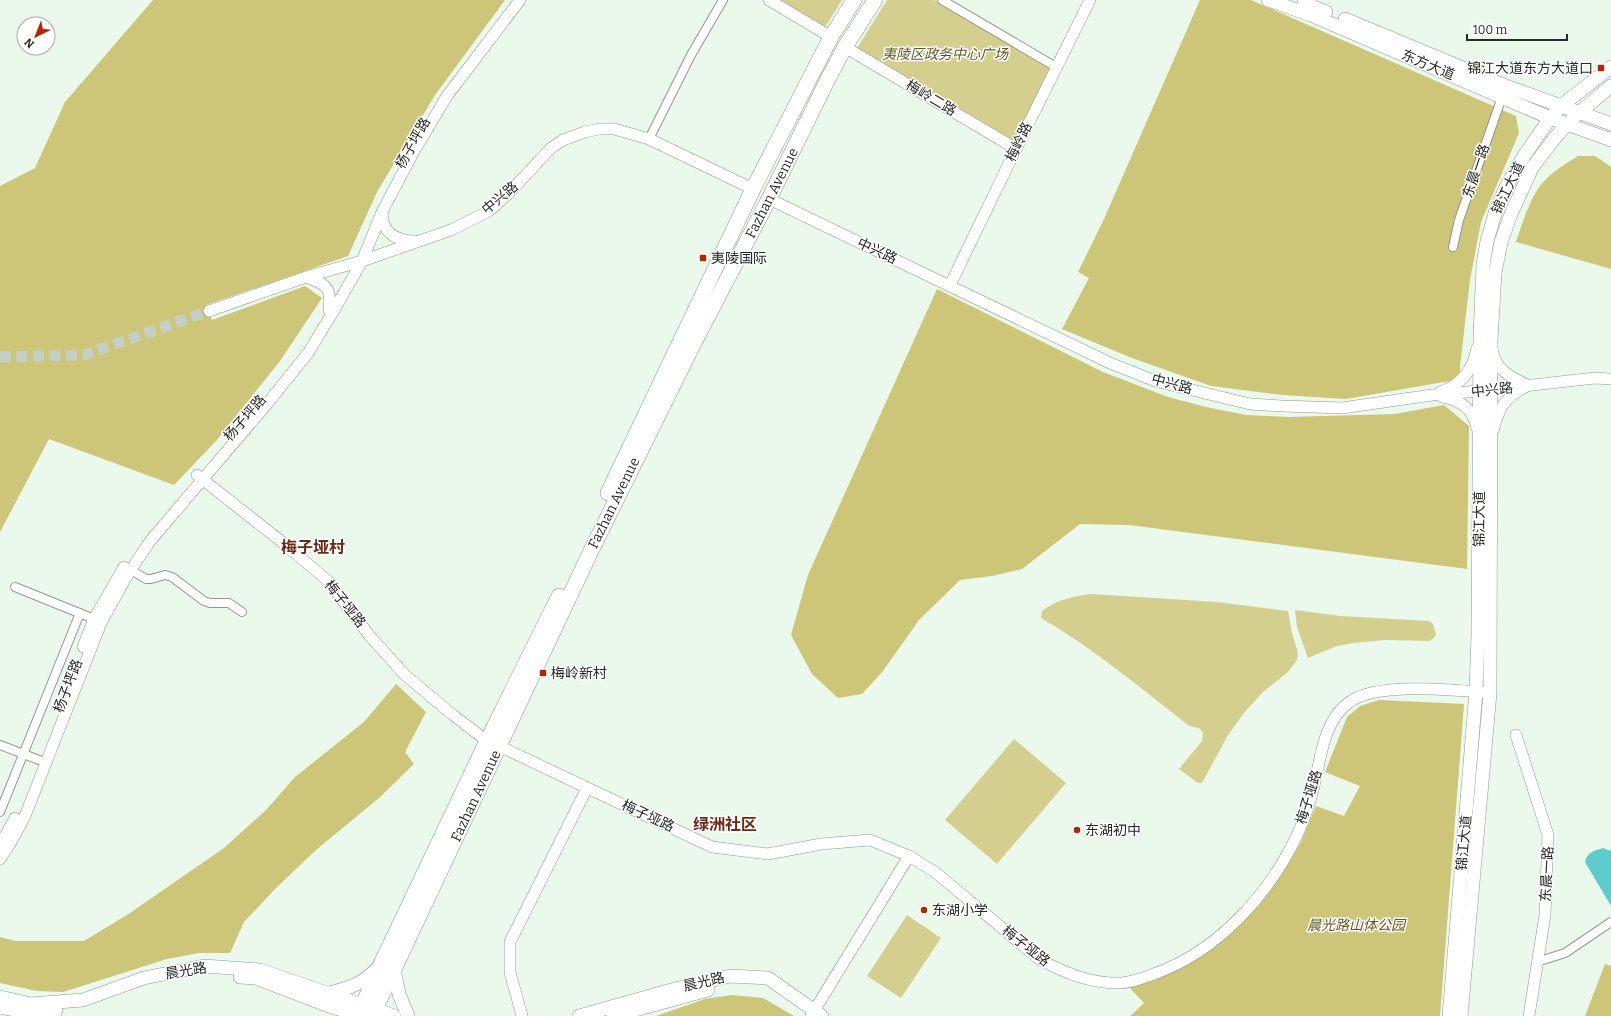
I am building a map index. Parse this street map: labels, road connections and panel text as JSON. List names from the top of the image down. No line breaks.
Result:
{"streets":{"highway":["Fazhan Avenue"],"main road":["东方大道","梅岭二路","梅岭路","杨子坪路","东晨一路","锦江大道","中兴路","梅子垭路","晨光路"]},"crossings":[["东方大道","东晨一路"],["东方大道","锦江大道"],["梅岭二路","梅岭路"],["梅岭二路","Fazhan Avenue"],["梅岭路","中兴路"],["杨子坪路","中兴路"],["杨子坪路","梅子垭路"],["锦江大道","中兴路"],["锦江大道","梅子垭路"],["Fazhan Avenue","中兴路"],["Fazhan Avenue","梅子垭路"],["Fazhan Avenue","晨光路"]],"districts":["梅子垭村","绿洲社区"],"parks":["夷陵区政务中心广场","晨光路山体公园"],"places":{"transit":["锦江大道东方大道口","夷陵国际","梅岭新村"],"other":["东湖初中","东湖小学"]},"scale_bar":"100 m","north":"bottom left"}
